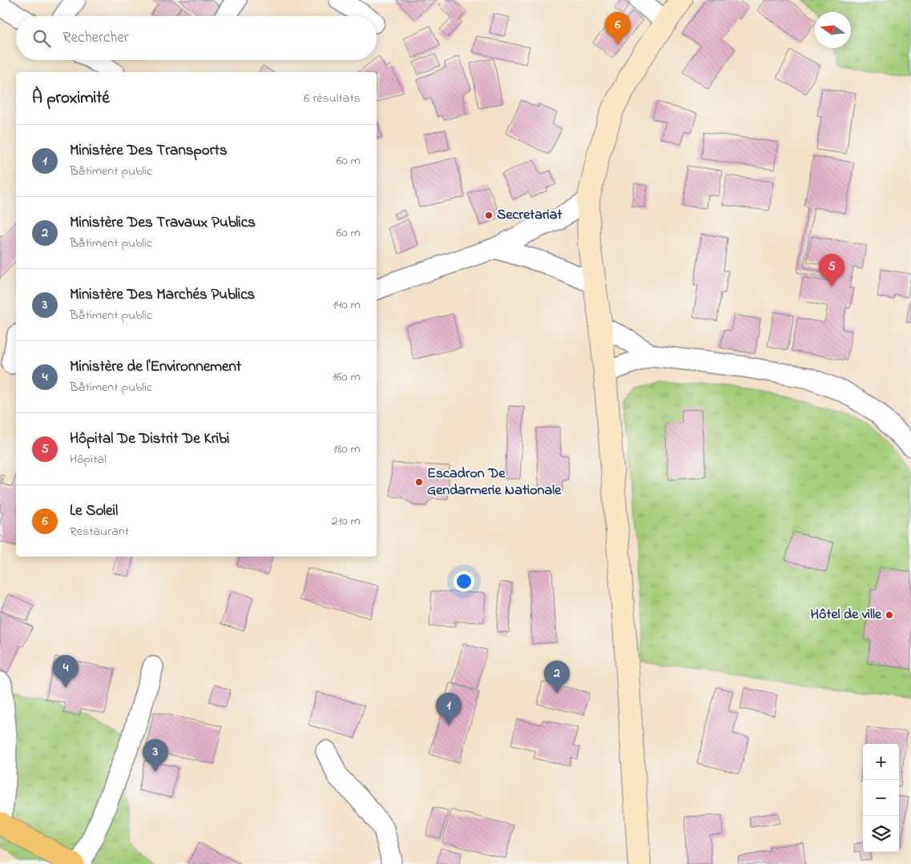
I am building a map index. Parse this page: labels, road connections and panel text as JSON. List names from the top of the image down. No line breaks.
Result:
{"places":["Secretariat","Escadron De Gendarmerie Nationale","Hôtel de ville"],"north":"left","page":{"pins":["6","5","4","2","1","3"],"search":"Rechercher","heading":["À proximité","6 résultats"],"list":[{"mark":"1","name":"Ministère Des Transports","note":"Bâtiment public","value":"60 m"},{"mark":"2","name":"Ministère Des Travaux Publics","note":"Bâtiment public","value":"60 m"},{"mark":"3","name":"Ministère Des Marchés Publics","note":"Bâtiment public","value":"140 m"},{"mark":"4","name":"Ministère de l'Environnement","note":"Bâtiment public","value":"160 m"},{"mark":"5","name":"Hôpital De Distrit De Kribi","note":"Hôpital","value":"180 m"},{"mark":"6","name":"Le Soleil","note":"Restaurant","value":"210 m"}],"map_buttons":["+","−"]}}
